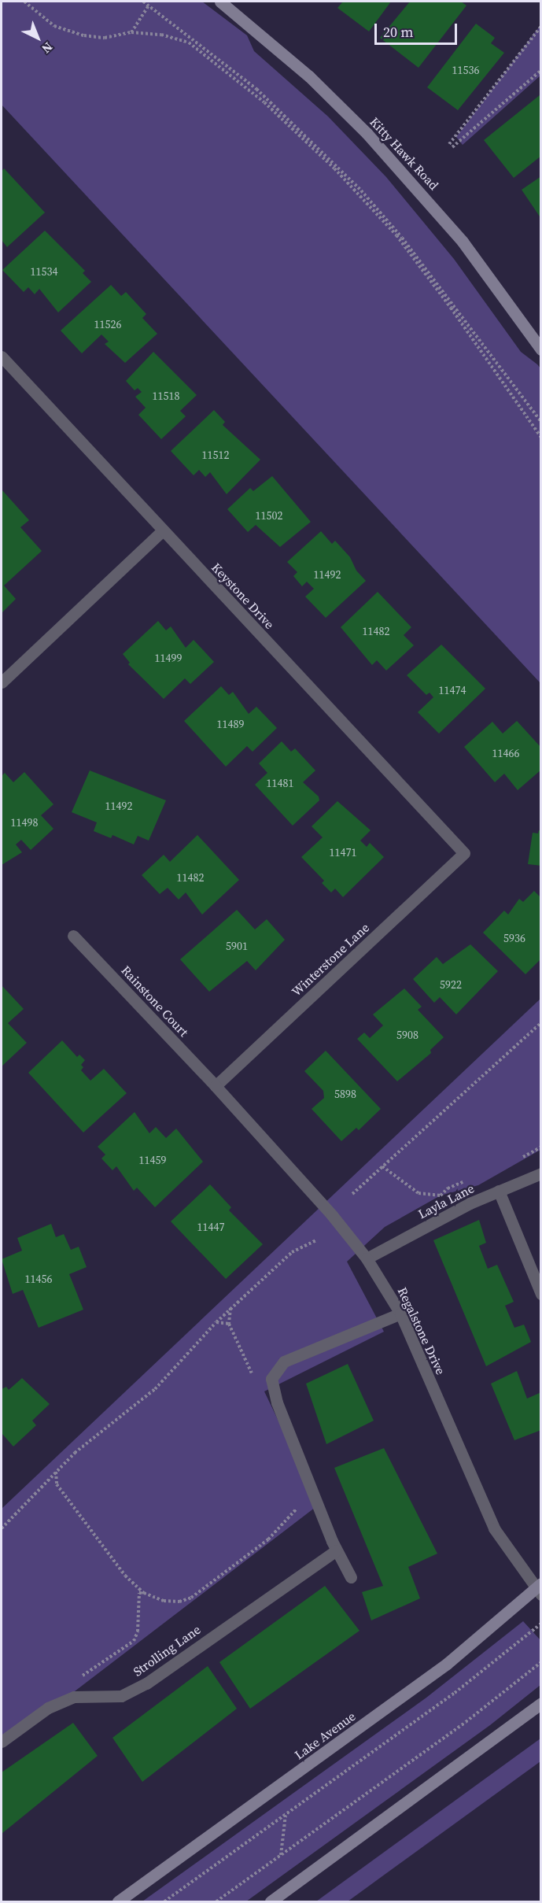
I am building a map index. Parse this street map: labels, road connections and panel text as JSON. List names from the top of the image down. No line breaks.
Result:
{"streets":{"street":["Kitty Hawk Road","Keystone Drive","Winterstone Lane","Rainstone Court","Layla Lane","Regalstone Drive","Strolling Lane","Lake Avenue"]},"crossings":[["Keystone Drive","Winterstone Lane"],["Winterstone Lane","Rainstone Court"],["Winterstone Lane","Regalstone Drive"],["Rainstone Court","Regalstone Drive"],["Layla Lane","Regalstone Drive"],["Regalstone Drive","Lake Avenue"]],"house_numbers":["11536","11534","11526","11518","11512","11502","11492","11482","11499","11474","11489","11466","11481","11492","11498","11471","11482","5936","5901","5922","5908","5898","11459","11447","11456"],"scale_bar":"20 m","north":"bottom right"}
